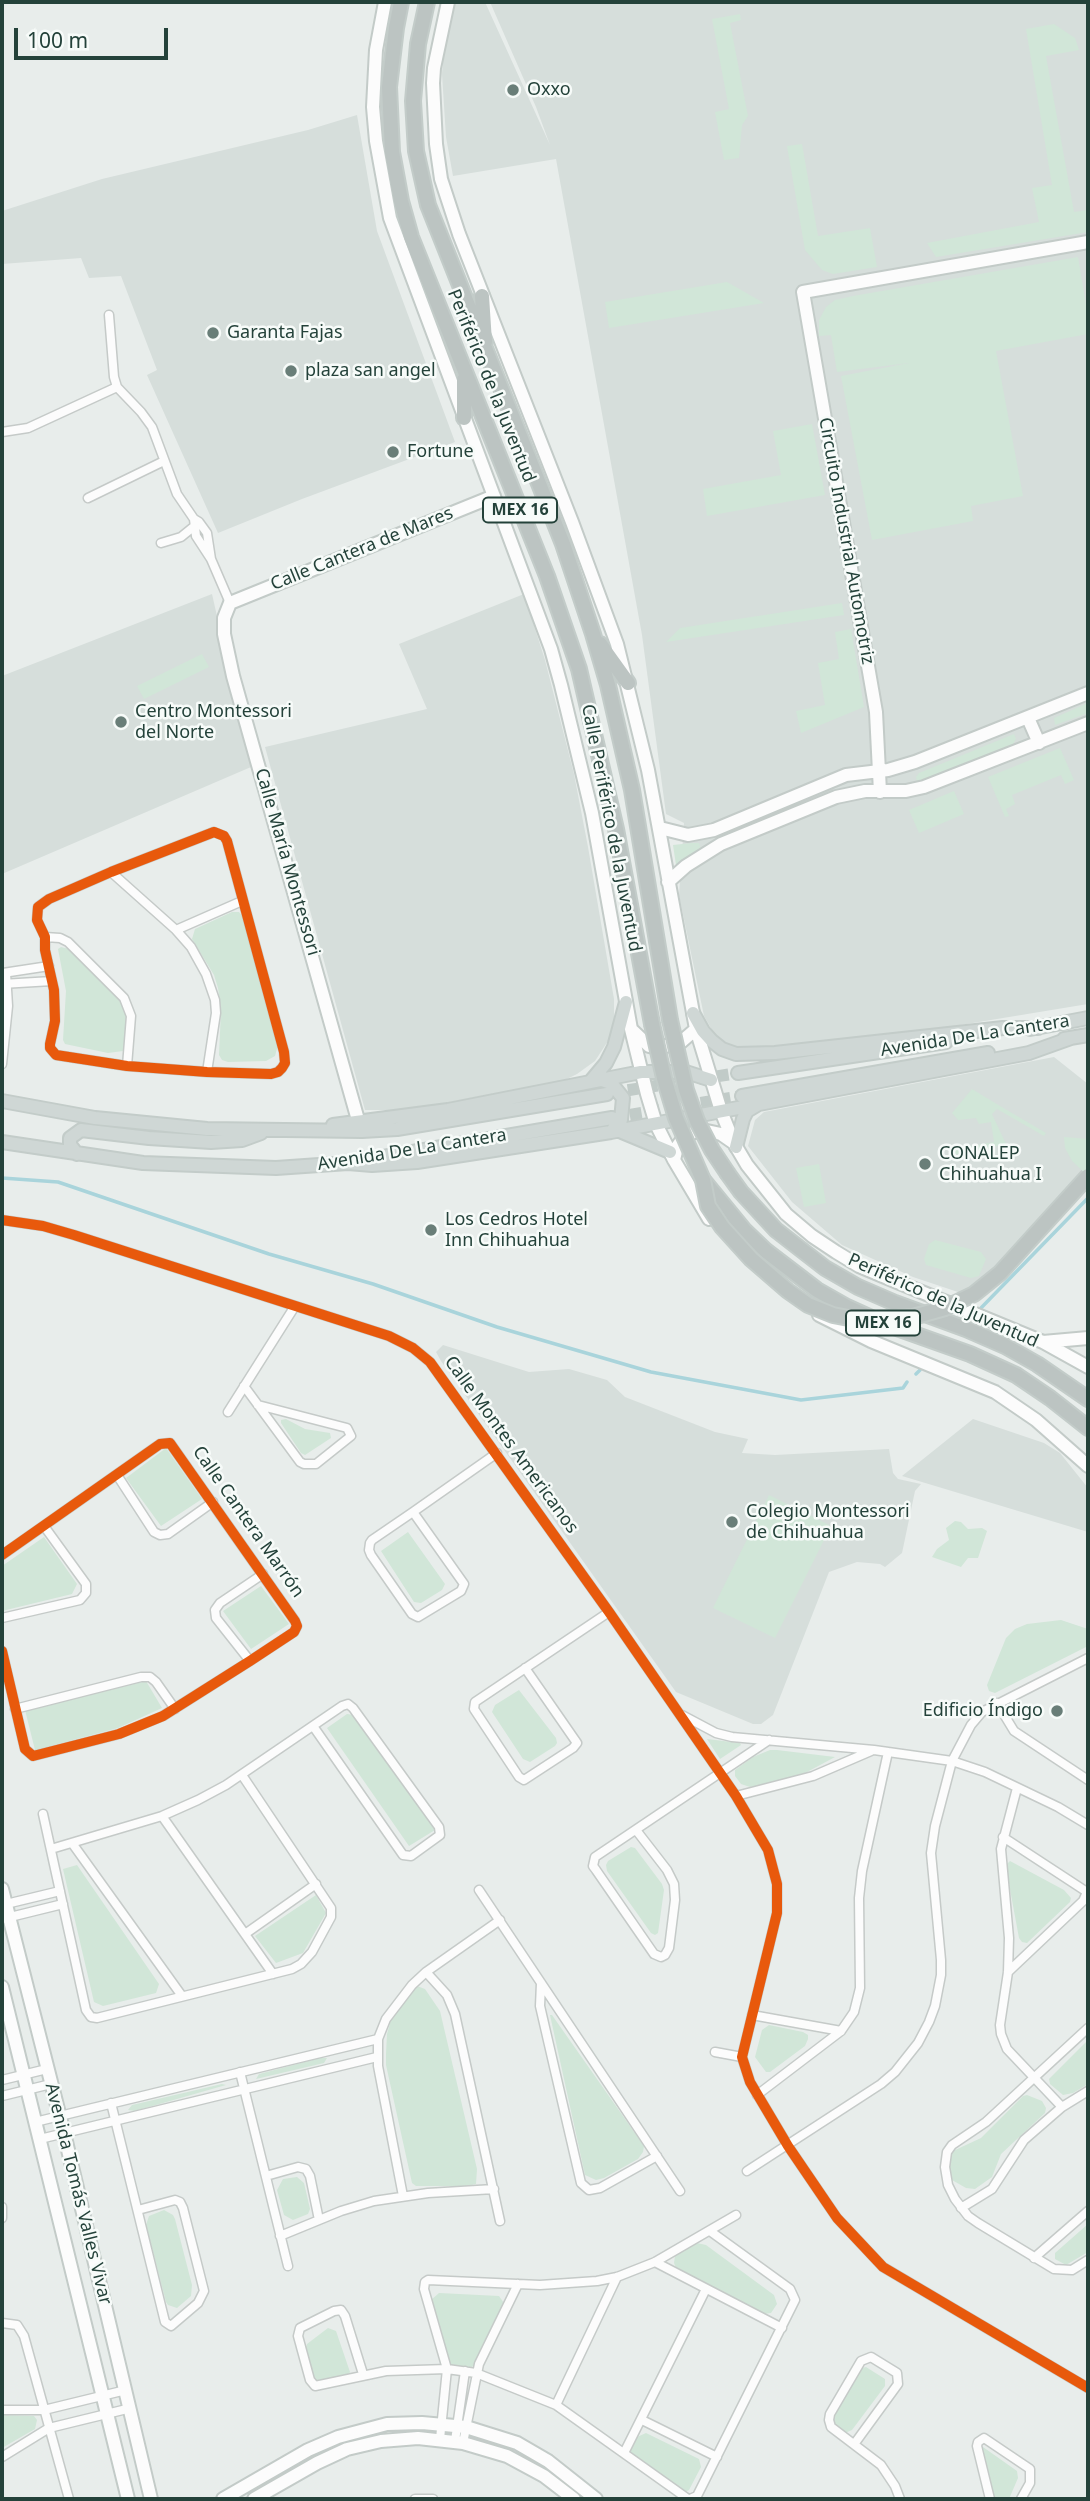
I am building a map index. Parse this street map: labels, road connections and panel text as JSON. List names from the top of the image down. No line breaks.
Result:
{"streets":{"highway":["Periférico de la Juventud","MEX 16"],"main road":["Circuito Industrial Automotriz","Calle Cantera de Mares","Calle Periférico de la Juventud","Calle María Montessori","Avenida De La Cantera","Avenida Tomás Valles Vivar"],"street":["Calle Montes Americanos","Calle Cantera Marrón"]},"crossings":[["Periférico de la Juventud","MEX 16"],["Calle Cantera de Mares","Calle Periférico de la Juventud"],["Calle Cantera de Mares","Calle María Montessori"]],"places":["Oxxo","Garanta Fajas","plaza san angel","Fortune","Centro Montessori del Norte","CONALEP Chihuahua I","Los Cedros Hotel Inn Chihuahua","Colegio Montessori de Chihuahua","Edificio Índigo"],"scale_bar":"100 m"}
